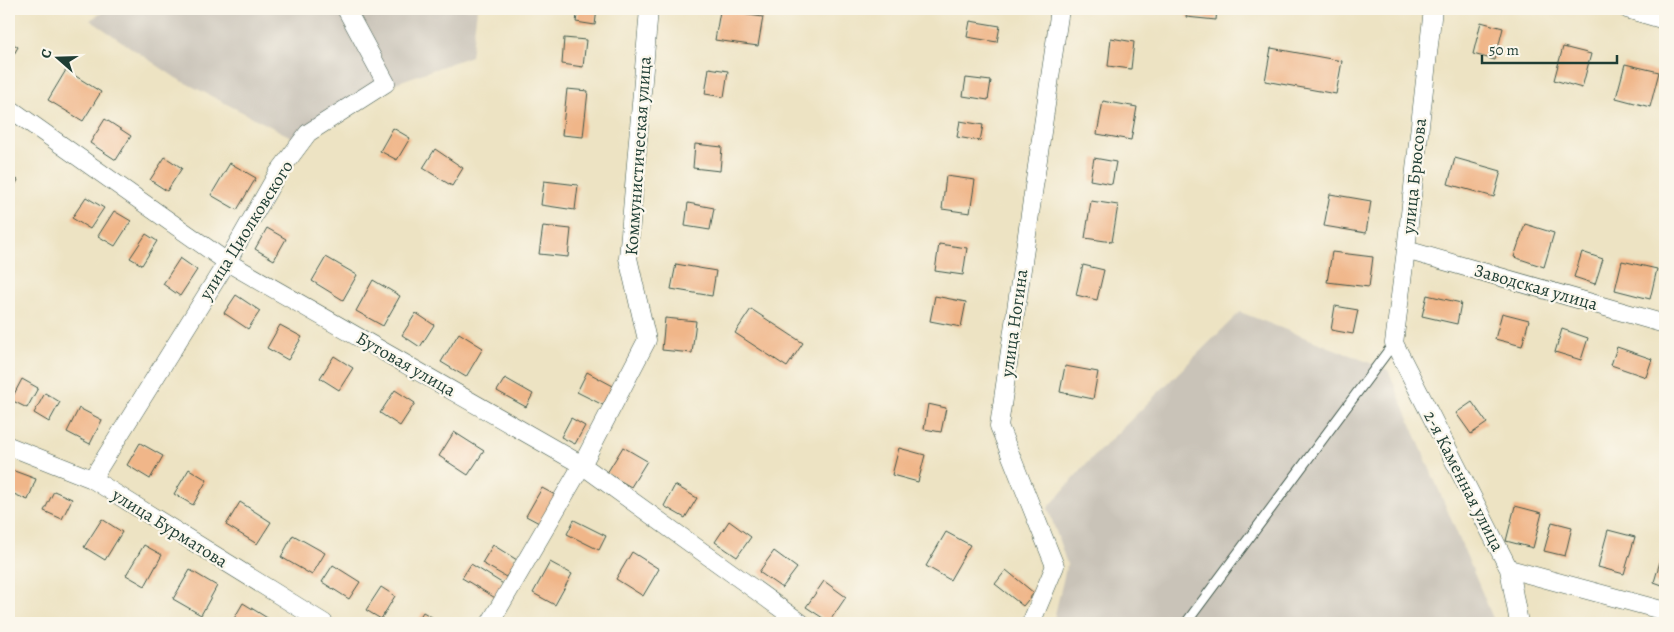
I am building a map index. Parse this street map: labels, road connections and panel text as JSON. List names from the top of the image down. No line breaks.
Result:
{"streets":{"street":["Коммунистическая улица","улица Брюсова","улица Циолковского","Заводская улица","улица Ногина","Бутовая улица","2-я Каменная улица","улица Бурматова"]},"crossings":[["Коммунистическая улица","Бутовая улица"],["улица Брюсова","Заводская улица"],["улица Брюсова","2-я Каменная улица"],["улица Циолковского","Бутовая улица"],["улица Циолковского","улица Бурматова"]],"scale_bar":"50 m","north":"left"}
